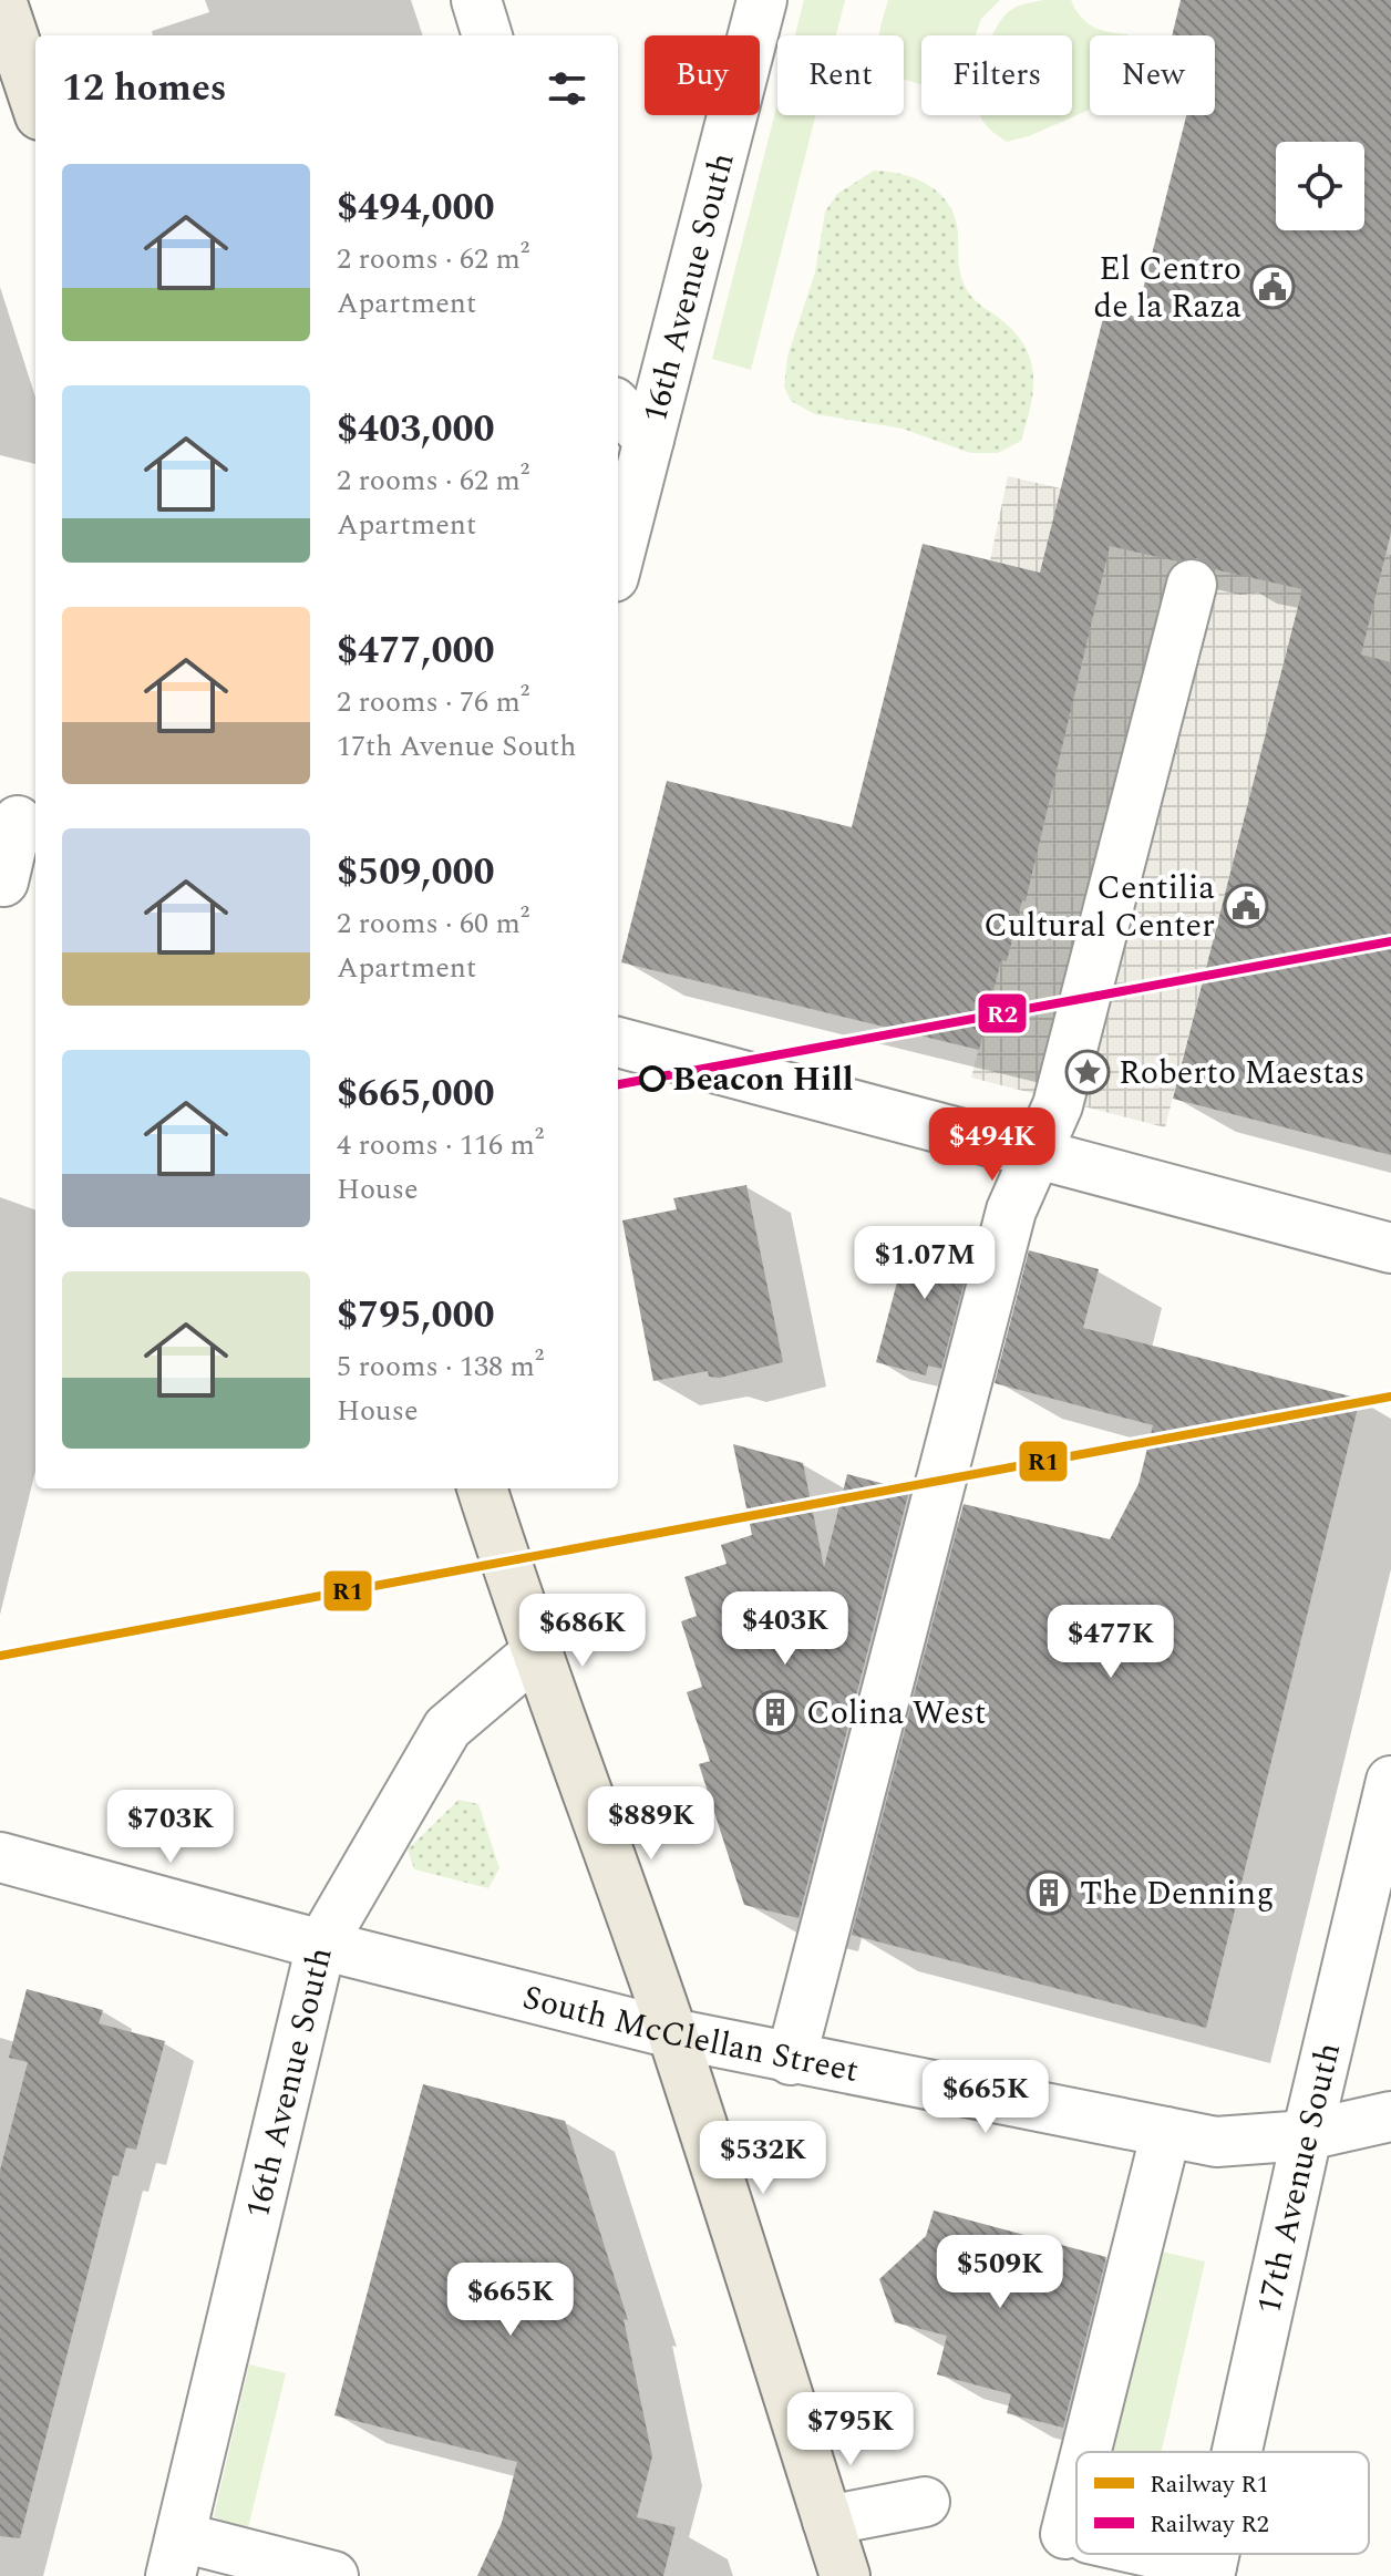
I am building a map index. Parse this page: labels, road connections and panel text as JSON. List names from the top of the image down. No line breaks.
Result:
{"streets":{"street":["16th Avenue South","South McClellan Street","17th Avenue South"]},"crossings":[["16th Avenue South","South McClellan Street"],["South McClellan Street","17th Avenue South"]],"places":{"public building":["El Centro de la Raza","Centilia Cultural Center"],"place":["Roberto Maestas"],"other":["Beacon Hill"],"building":["Colina West","The Denning"]},"lines":["rail line R2","rail line R1"],"legend":["Railway R1","Railway R2"],"page":{"chip":["Buy","Rent","Filters","New"],"heading":"12 homes","list":[{"name":"$494,000","note":"2 rooms · 62 m² · Apartment"},{"name":"$403,000","note":"2 rooms · 62 m² · Apartment"},{"name":"$477,000","note":"2 rooms · 76 m² · 17th Avenue South"},{"name":"$509,000","note":"2 rooms · 60 m² · Apartment"},{"name":"$665,000","note":"4 rooms · 116 m² · House"},{"name":"$795,000","note":"5 rooms · 138 m² · House"}],"price":["$494K","$1.07M","$403K","$686K","$477K","$889K","$703K","$665K","$532K","$509K","$665K","$795K"]}}
